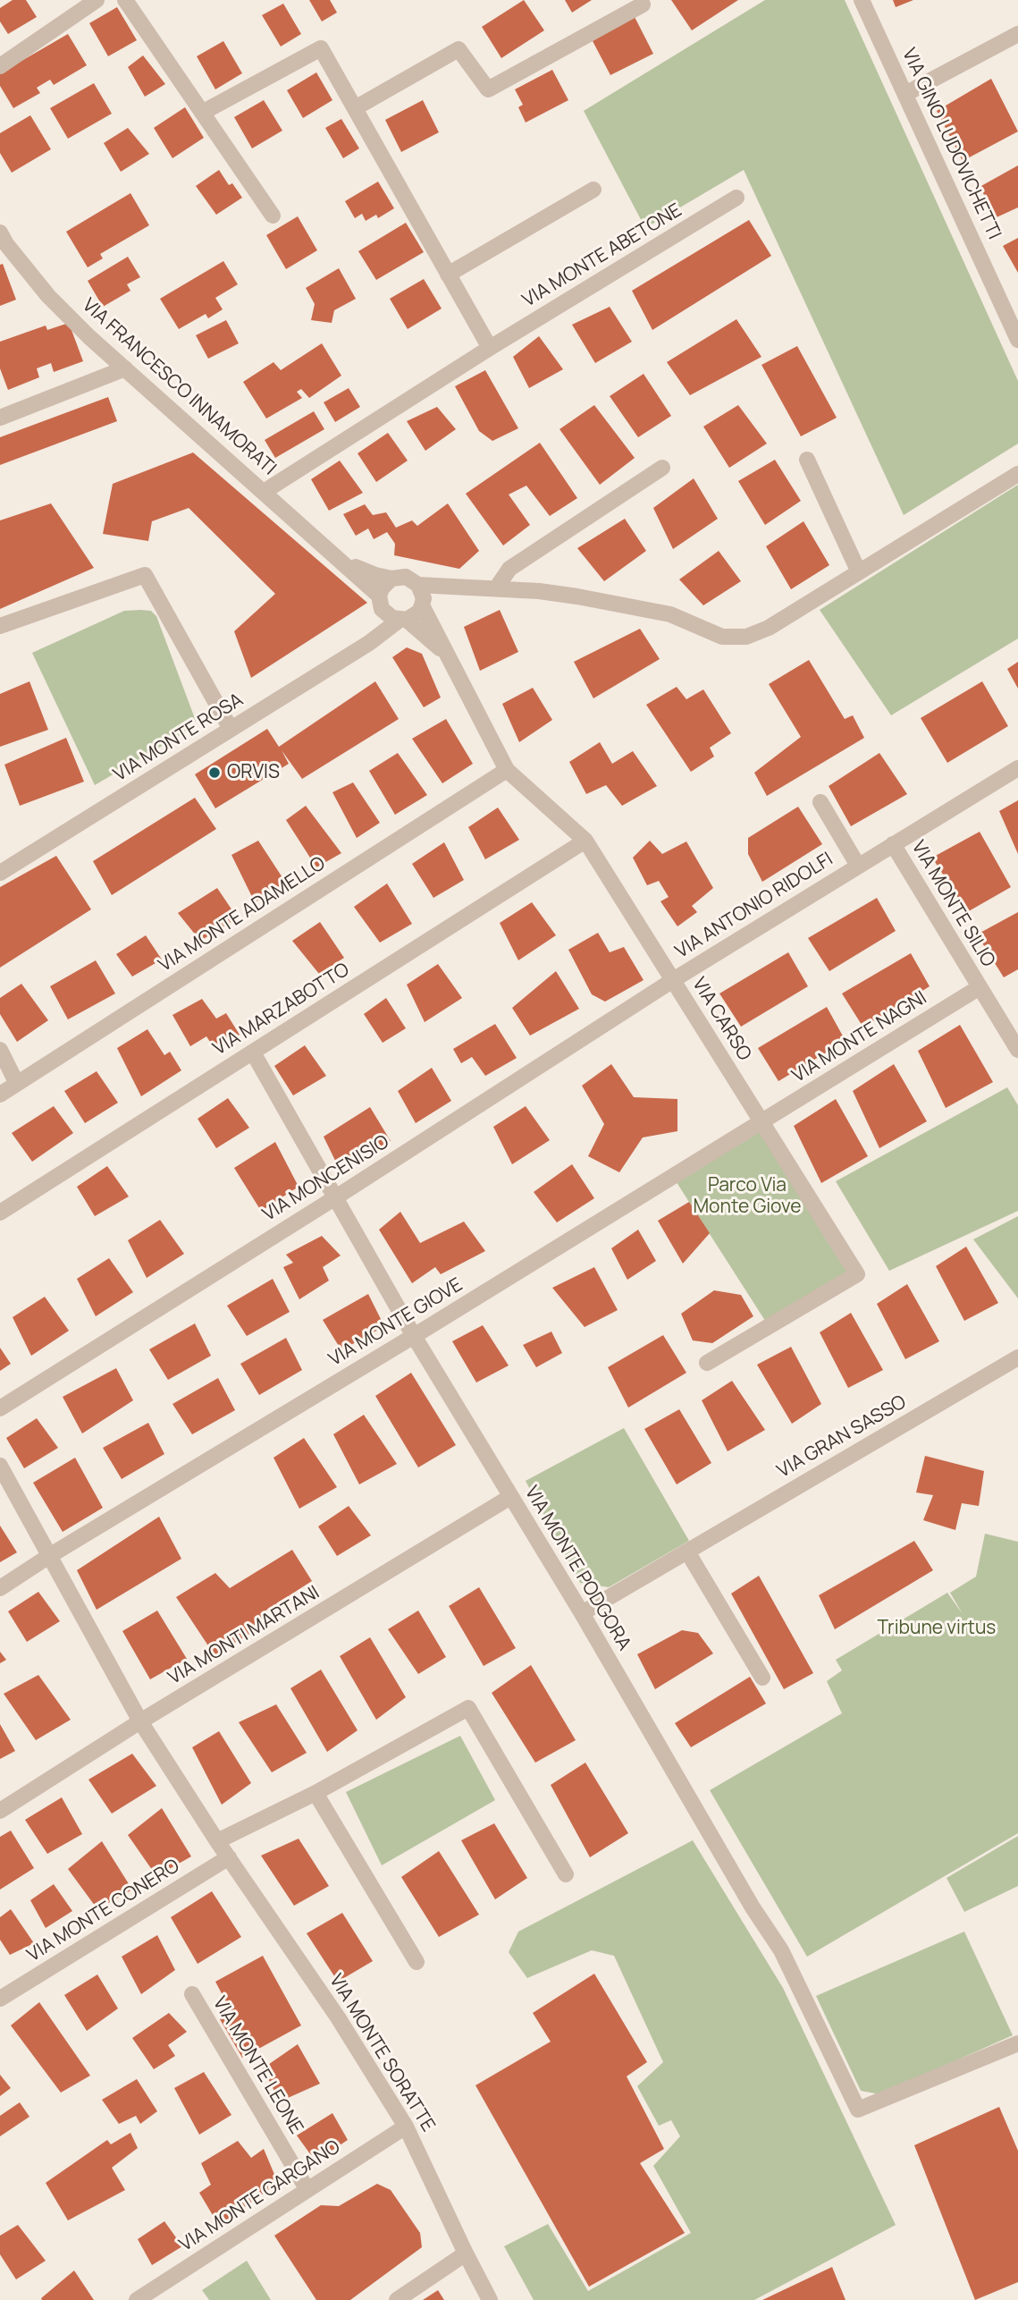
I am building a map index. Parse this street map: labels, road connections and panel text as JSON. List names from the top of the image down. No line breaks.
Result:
{"streets":{"street":["VIA GINO LUDOVICHETTI","VIA MONTE ABETONE","VIA FRANCESCO INNAMORATI","VIA MONTE ROSA","VIA MONTE SILIO","VIA ANTONIO RIDOLFI","VIA MONTE ADAMELLO","VIA MARZABOTTO","VIA CARSO","VIA MONTE NAGNI","VIA MONCENISIO","VIA MONTE GIOVE","VIA GRAN SASSO","VIA MONTE PODGORA","VIA MONTI MARTANI","VIA MONTE CONERO","VIA MONTE SORATTE","VIA MONTE LEONE","VIA MONTE GARGANO"]},"crossings":[["VIA MONTE ABETONE","VIA FRANCESCO INNAMORATI"],["VIA FRANCESCO INNAMORATI","VIA MONTE ROSA"],["VIA FRANCESCO INNAMORATI","VIA CARSO"],["VIA MONTE ROSA","VIA CARSO"],["VIA MONTE SILIO","VIA ANTONIO RIDOLFI"],["VIA MONTE SILIO","VIA MONTE NAGNI"],["VIA ANTONIO RIDOLFI","VIA CARSO"],["VIA ANTONIO RIDOLFI","VIA MONCENISIO"],["VIA MONTE ADAMELLO","VIA CARSO"],["VIA MARZABOTTO","VIA CARSO"],["VIA MARZABOTTO","VIA MONTE PODGORA"],["VIA CARSO","VIA MONTE NAGNI"],["VIA CARSO","VIA MONCENISIO"],["VIA CARSO","VIA MONTE GIOVE"],["VIA MONTE NAGNI","VIA MONTE GIOVE"],["VIA MONCENISIO","VIA MONTE PODGORA"],["VIA MONTE GIOVE","VIA MONTE PODGORA"],["VIA GRAN SASSO","VIA MONTE PODGORA"],["VIA MONTE PODGORA","VIA MONTI MARTANI"],["VIA MONTI MARTANI","VIA MONTE SORATTE"],["VIA MONTE CONERO","VIA MONTE SORATTE"],["VIA MONTE SORATTE","VIA MONTE GARGANO"],["VIA MONTE LEONE","VIA MONTE GARGANO"]],"parks":["Parco Via Monte Giove","Tribune virtus"],"places":["ORVIS"]}
